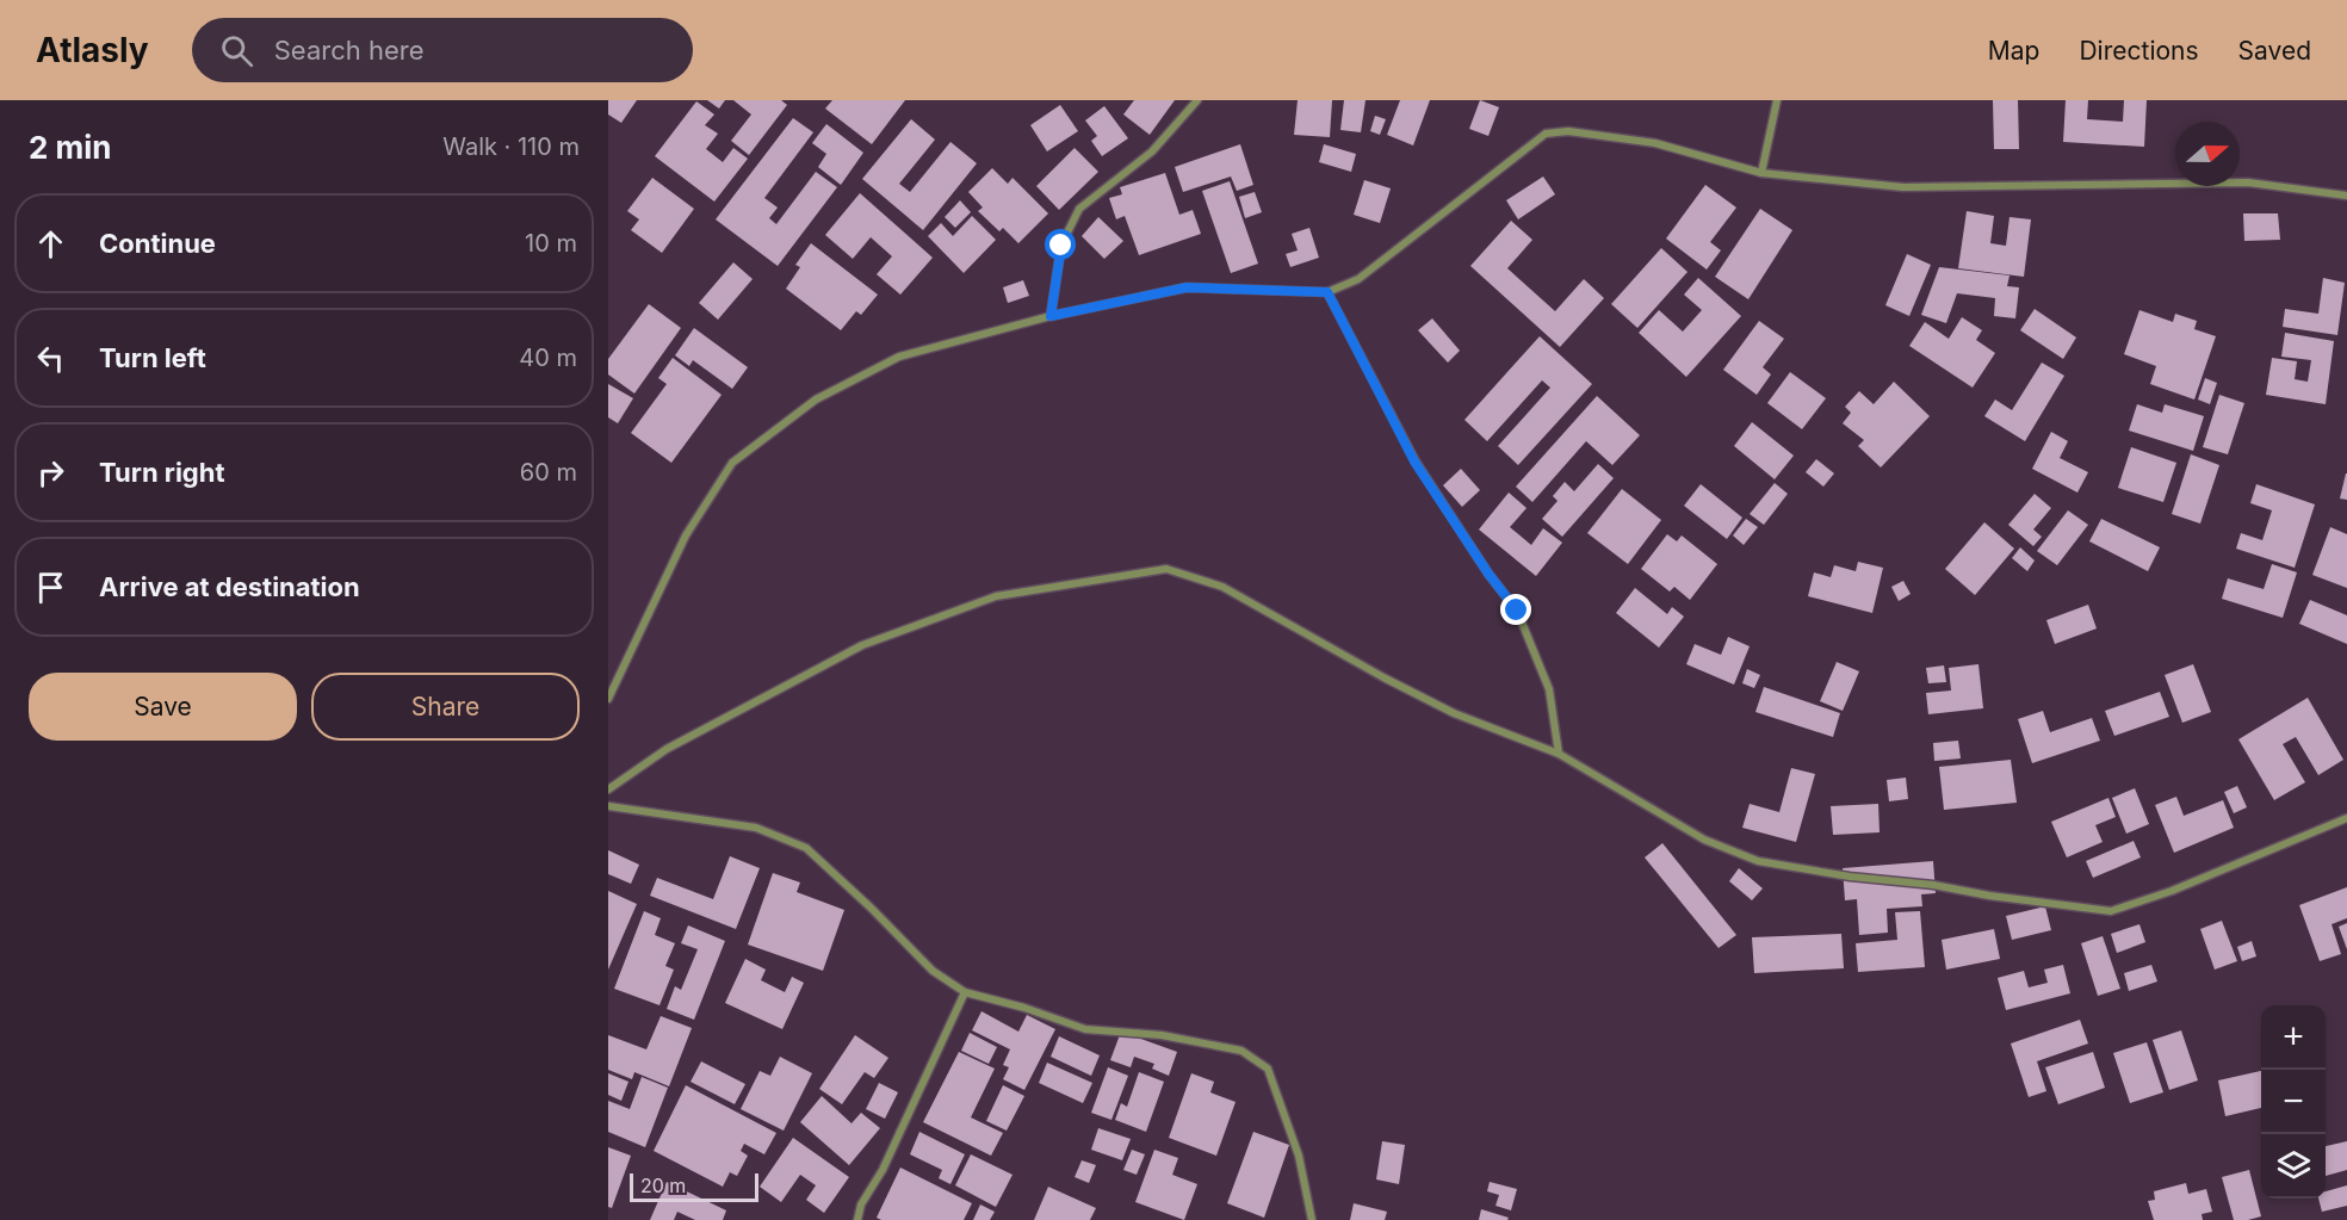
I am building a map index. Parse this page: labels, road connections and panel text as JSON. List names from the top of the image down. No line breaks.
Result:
{"scale_bar":"20 m","north":"right","page":{"header":"Atlasly","search":"Search here","nav":["Map","Directions","Saved"],"heading":["2 min","Walk · 110 m"],"list":[["Continue","10 m"],["Turn left","40 m"],["Turn right","60 m"],"Arrive at destination"],"buttons":["Save","Share"],"map_buttons":["+","−"],"scale":"20 m"}}
